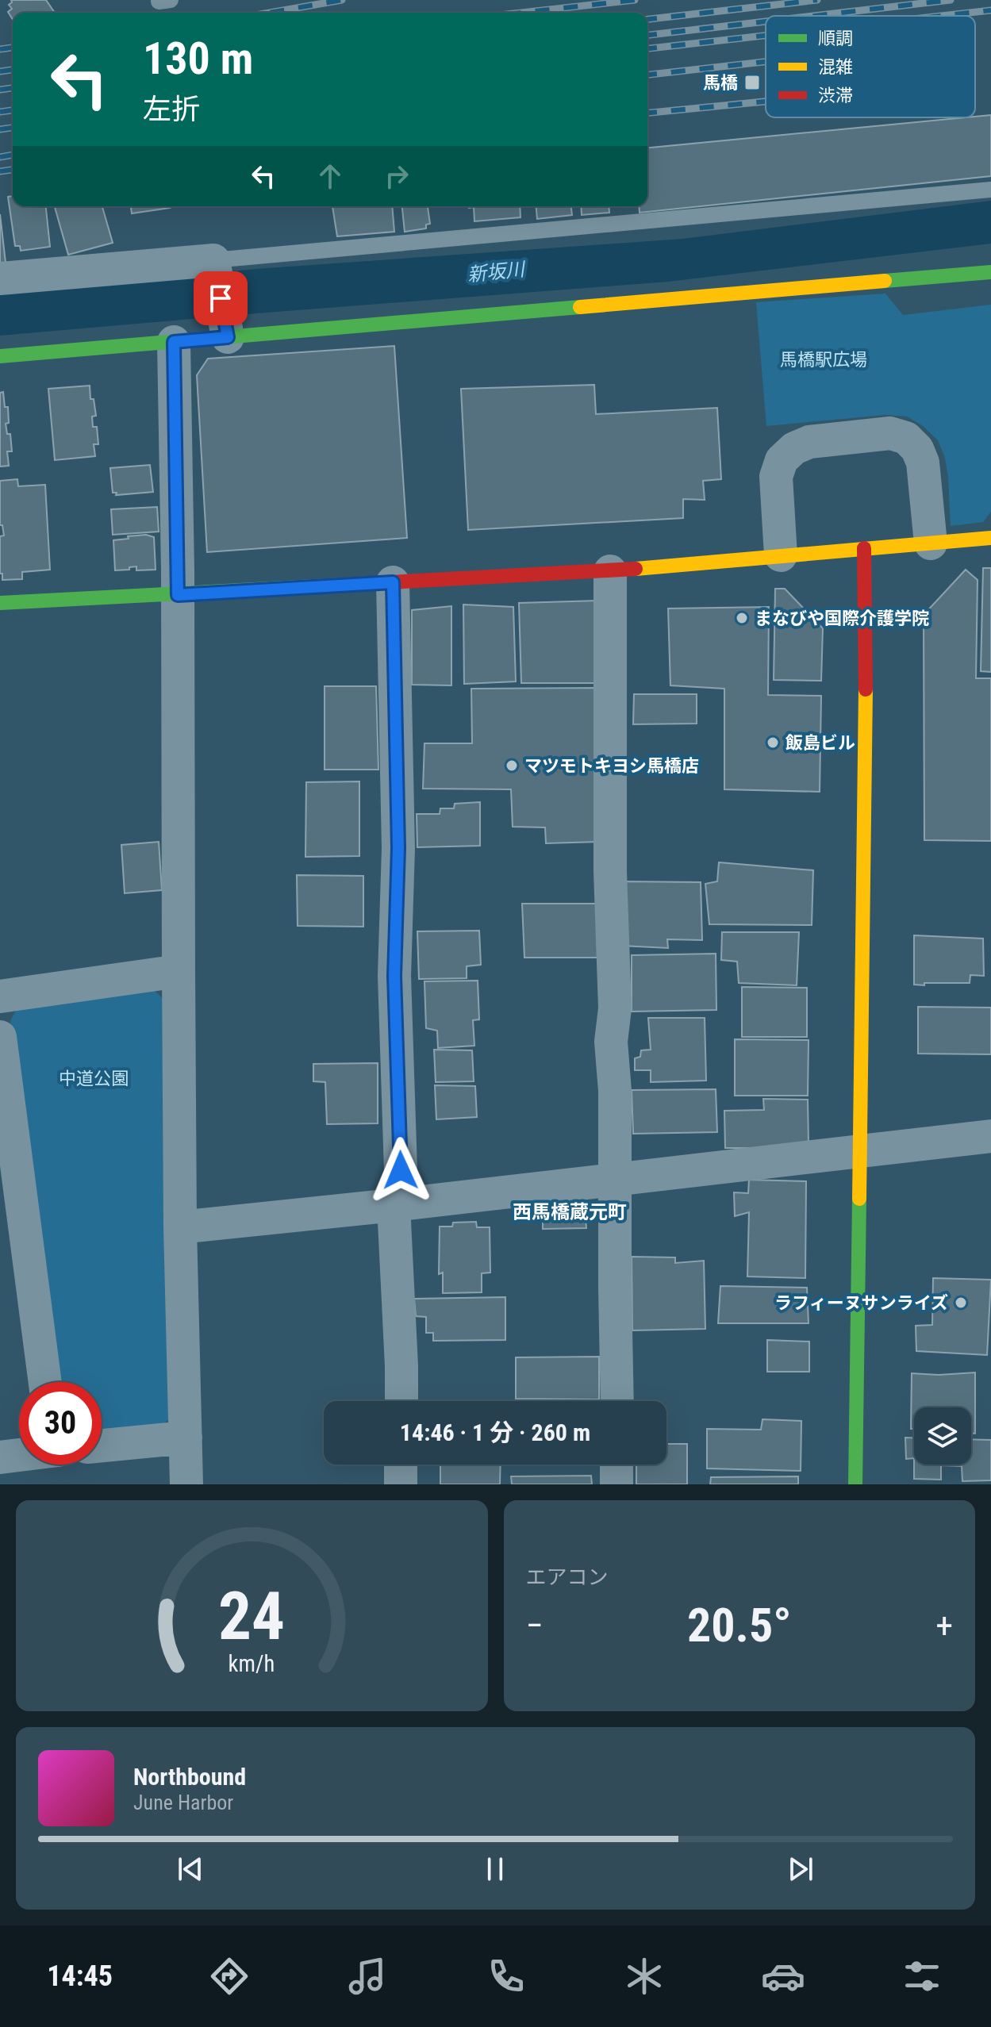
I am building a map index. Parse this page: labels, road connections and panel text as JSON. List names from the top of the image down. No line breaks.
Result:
{"districts":["西馬橋蔵元町"],"water":["新坂川"],"parks":["馬橋駅広場","中道公園"],"places":{"transit":["馬橋"],"other":["まなびや国際介護学院","飯島ビル","マツモトキヨシ馬橋店","ラフィーヌサンライズ"]},"legend":["順調","混雑","渋滞"],"page":{"turn":["130 m","左折"],"limit":"30","trip":"14:46 · 1 分 · 260 m","tile":"エアコン","heat":["−","20.5°","+"],"song":["Northbound","June Harbor"],"tabs":"14:45","gauge":["24","km/h"]}}
